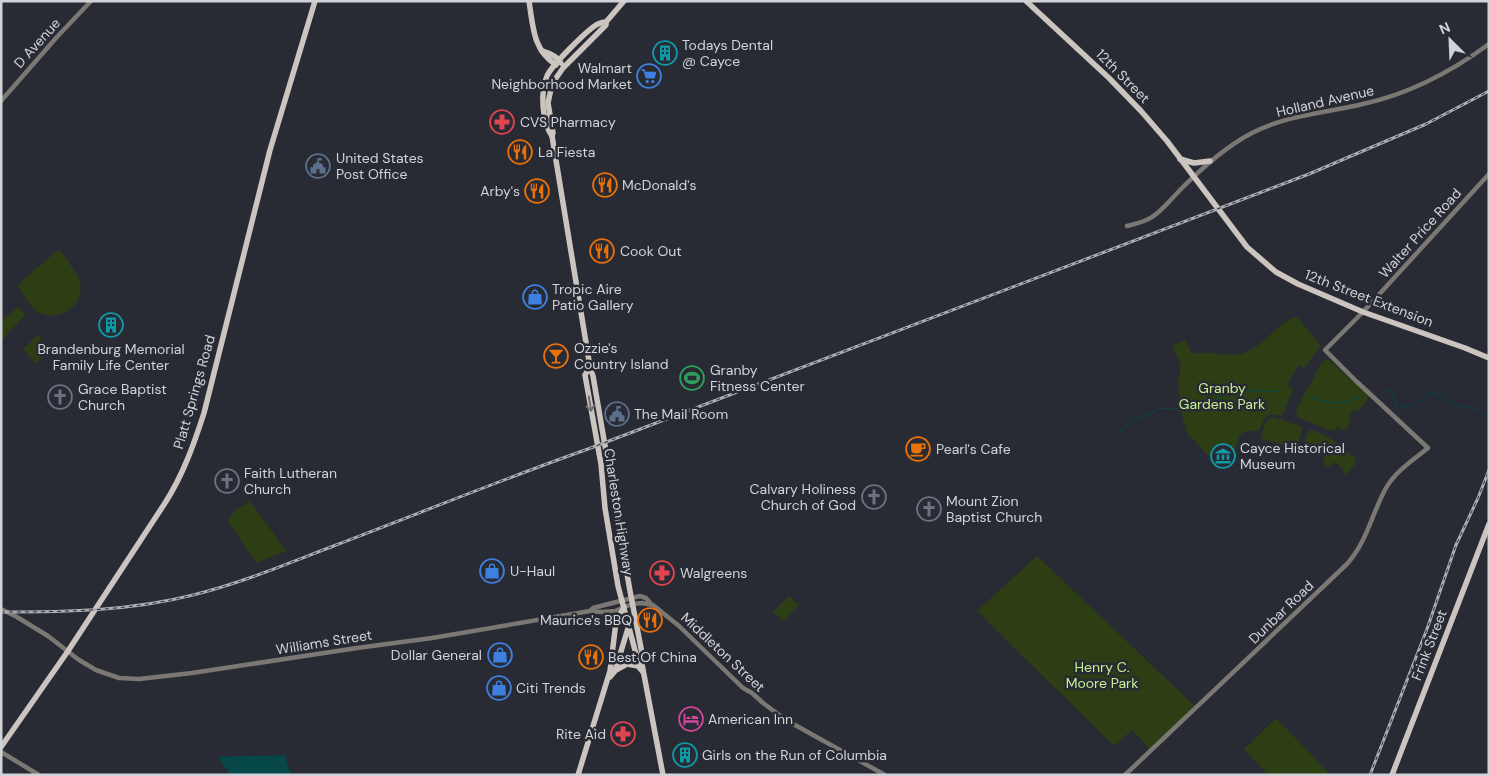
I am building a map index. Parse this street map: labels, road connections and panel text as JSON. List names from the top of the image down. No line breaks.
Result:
{"streets":{"main road":["12th Street","12th Street Extension","Platt Springs Road","Charleston Highway","Frink Street"],"street":["D Avenue","Holland Avenue","Walter Price Road","Dunbar Road","Williams Street","Middleton Street"]},"crossings":[["12th Street","Holland Avenue"],["12th Street","12th Street Extension"],["Holland Avenue","12th Street Extension"],["Walter Price Road","12th Street Extension"],["Walter Price Road","Dunbar Road"],["Platt Springs Road","Williams Street"],["Charleston Highway","Williams Street"],["Charleston Highway","Middleton Street"]],"parks":["Granby Gardens Park","Henry C. Moore Park"],"places":{"building":["Todays Dental @ Cayce","Brandenburg Memorial Family Life Center","Girls on the Run of Columbia"],"supermarket":["Walmart Neighborhood Market"],"pharmacy":["CVS Pharmacy","Walgreens","Rite Aid"],"restaurant":["La Fiesta","McDonald's","Arby's","Cook Out","Maurice's BBQ","Best Of China"],"public building":["United States Post Office","The Mail Room"],"shop":["Tropic Aire Patio Gallery","U-Haul","Dollar General","Citi Trends"],"bar":["Ozzie's Country Island"],"sports":["Granby Fitness Center"],"church":["Grace Baptist Church","Faith Lutheran Church","Calvary Holiness Church of God","Mount Zion Baptist Church"],"cafe":["Pearl's Cafe"],"museum":["Cayce Historical Museum"],"hotel":["American Inn"]},"north":"top left"}
